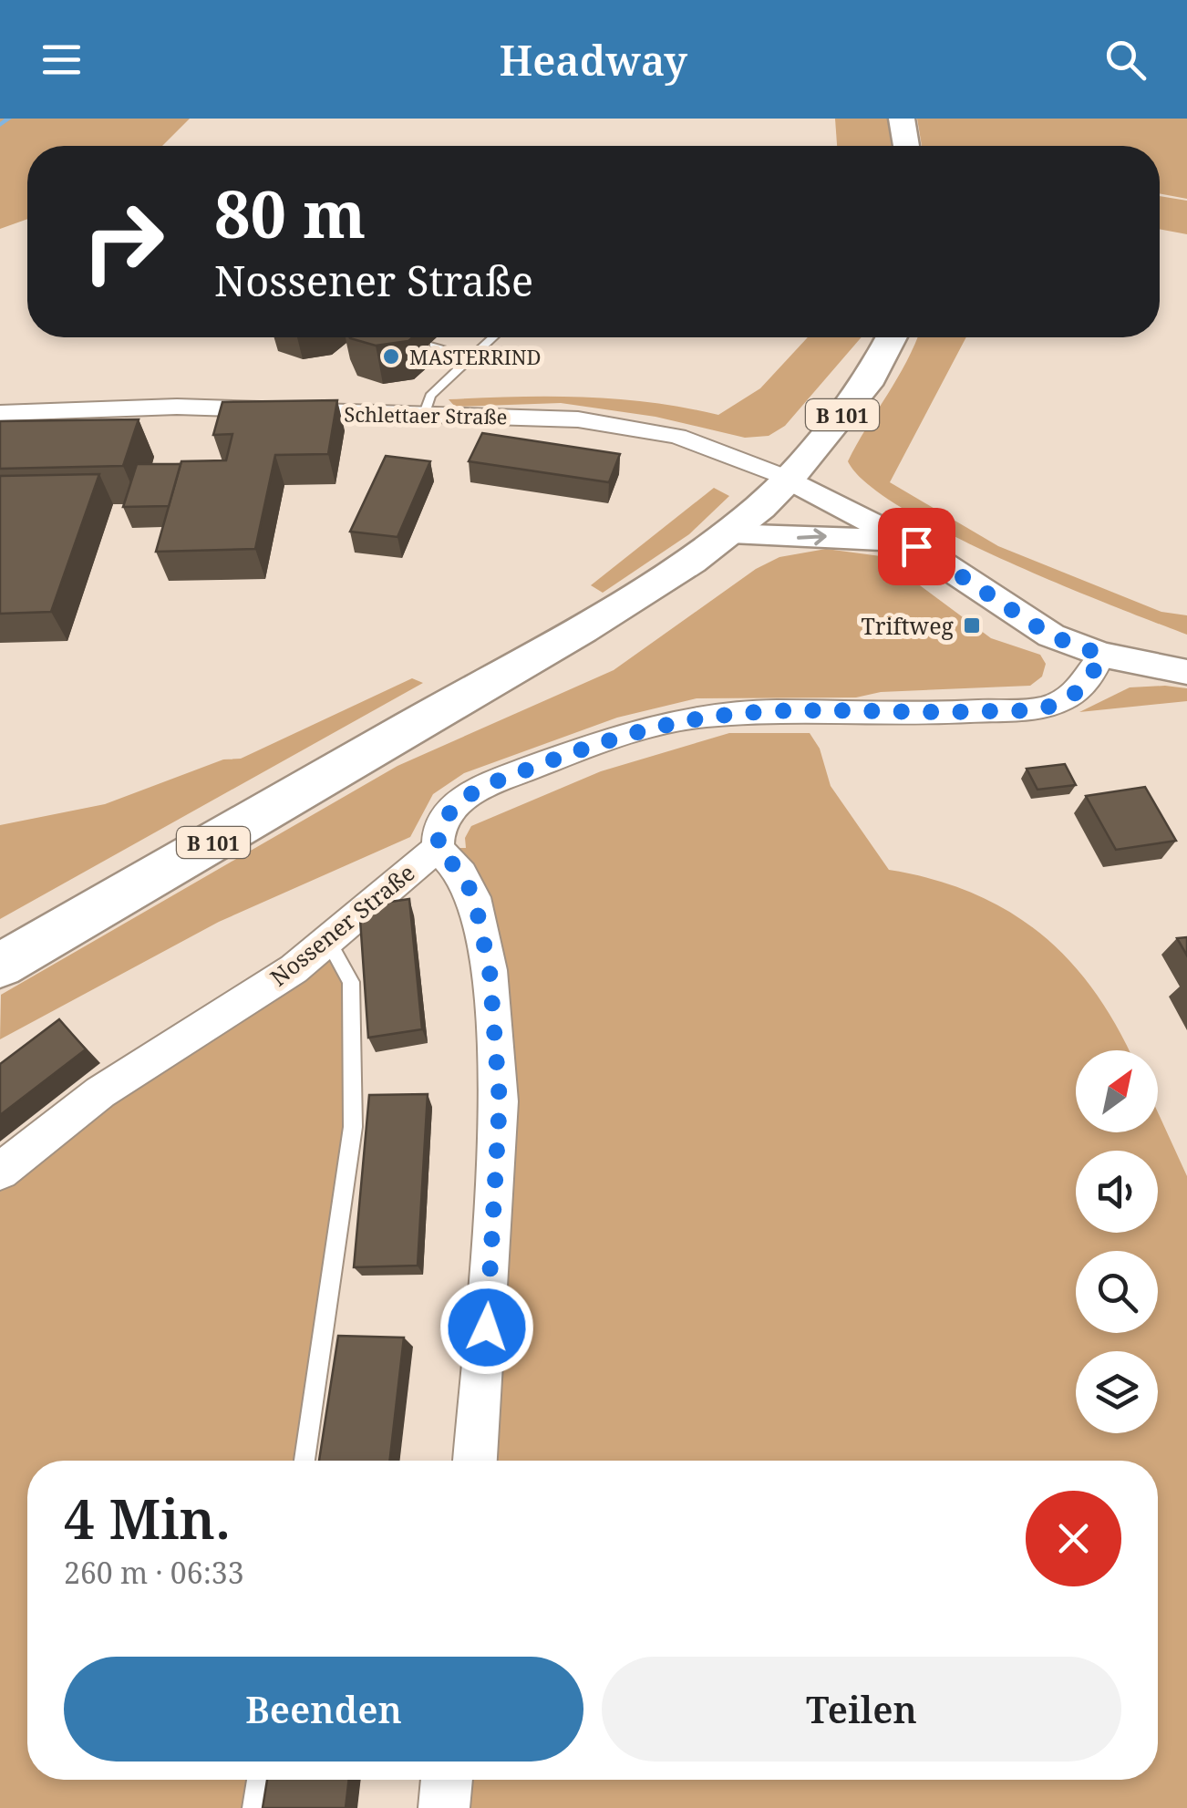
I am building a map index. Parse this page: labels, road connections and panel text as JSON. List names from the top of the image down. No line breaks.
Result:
{"streets":{"main road":["B 101"],"street":["Schlettaer Straße","Nossener Straße"]},"crossings":[["Schlettaer Straße","B 101"]],"places":{"other":["MASTERRIND"],"transit":["Triftweg"]},"north":"top right","page":{"header":"Headway","turn":["80 m","Nossener Straße"],"heading":["4 Min.","260 m · 06:33"],"buttons":["Beenden","Teilen"]}}
